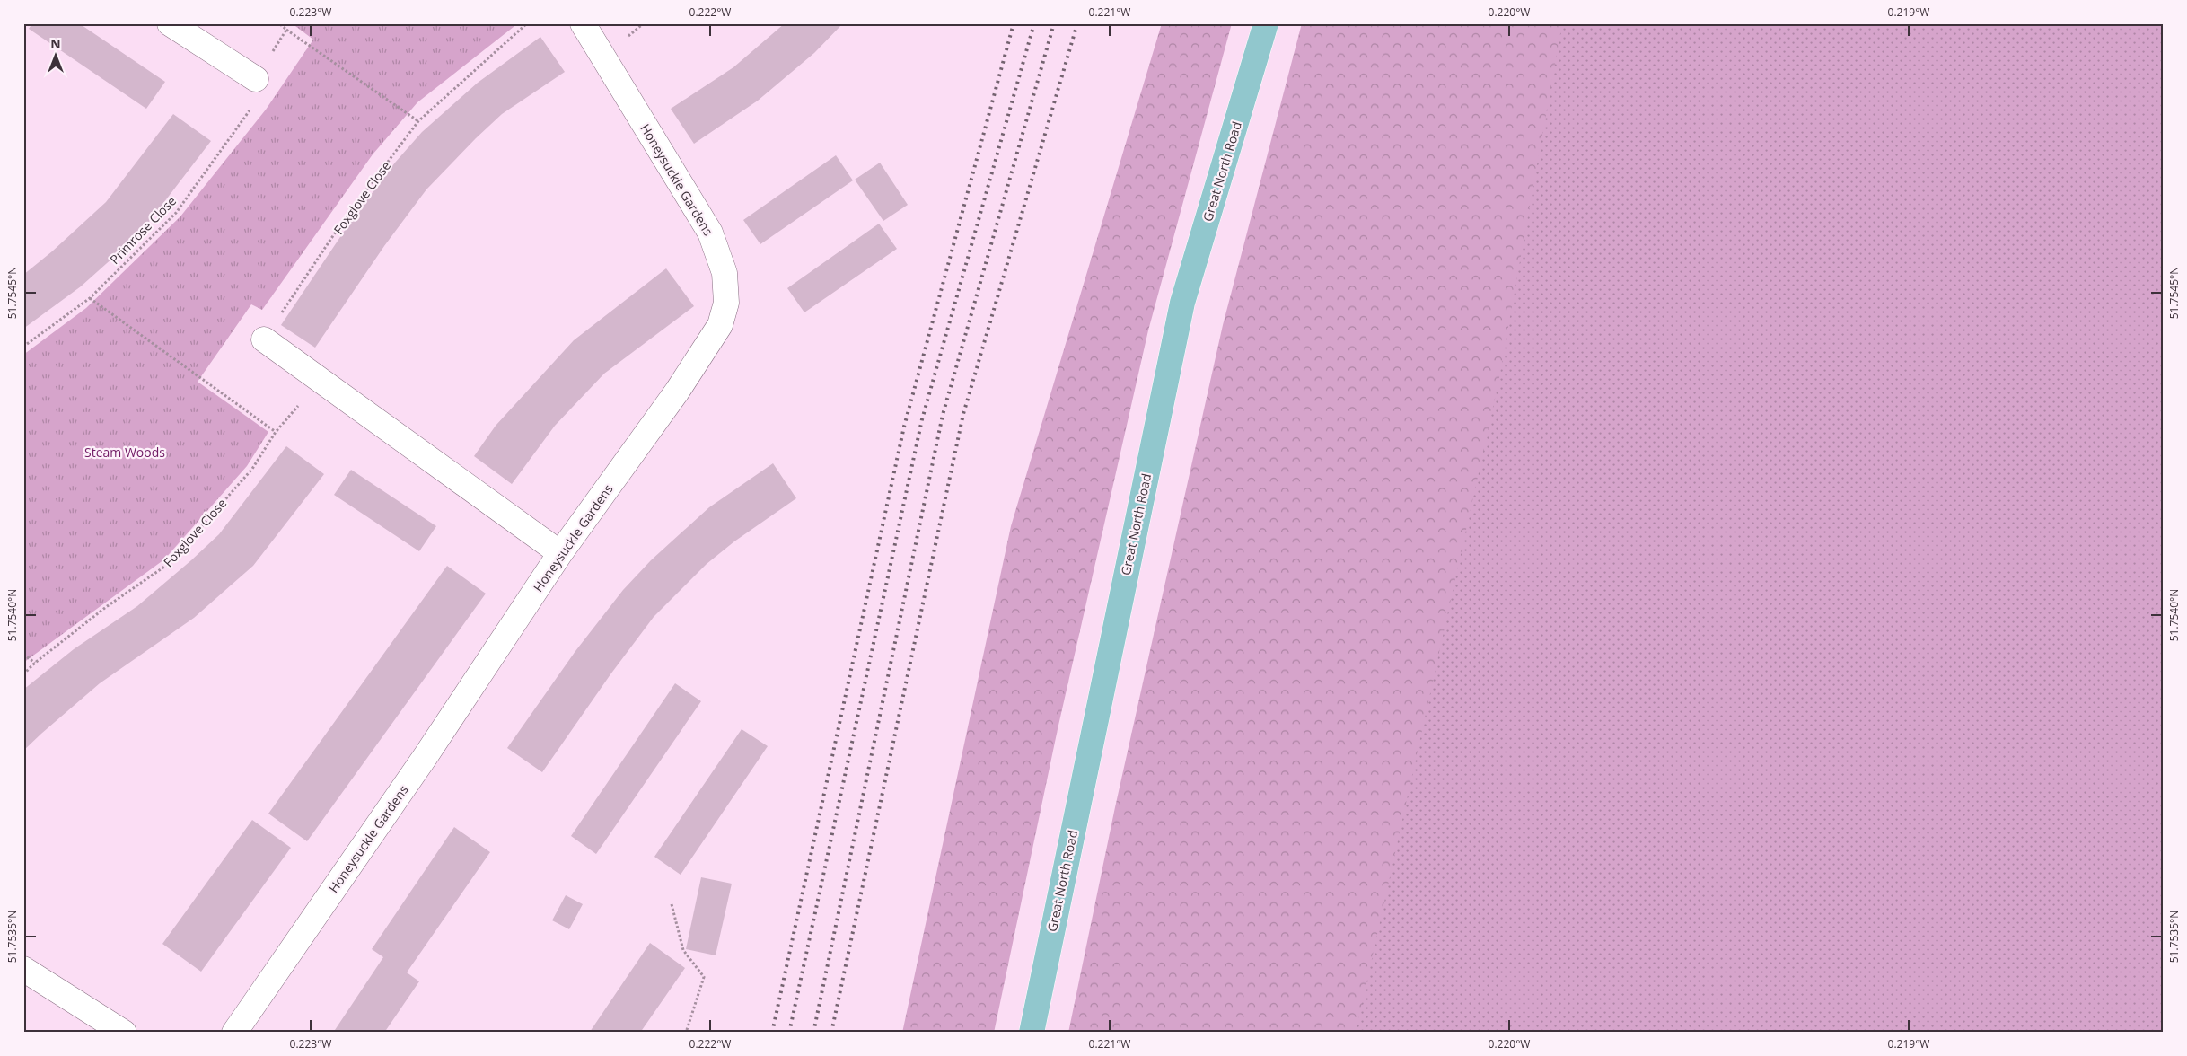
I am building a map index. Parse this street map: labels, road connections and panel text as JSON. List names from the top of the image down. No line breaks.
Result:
{"streets":{"main road":["Great North Road"],"street":["Honeysuckle Gardens"],"path":["Foxglove Close","Primrose Close"]},"parks":["Steam Woods"],"north":"top","coordinates":["0.223°W","0.222°W","0.221°W","0.220°W","0.219°W","51.7545°N","51.7540°N","51.7535°N"]}
